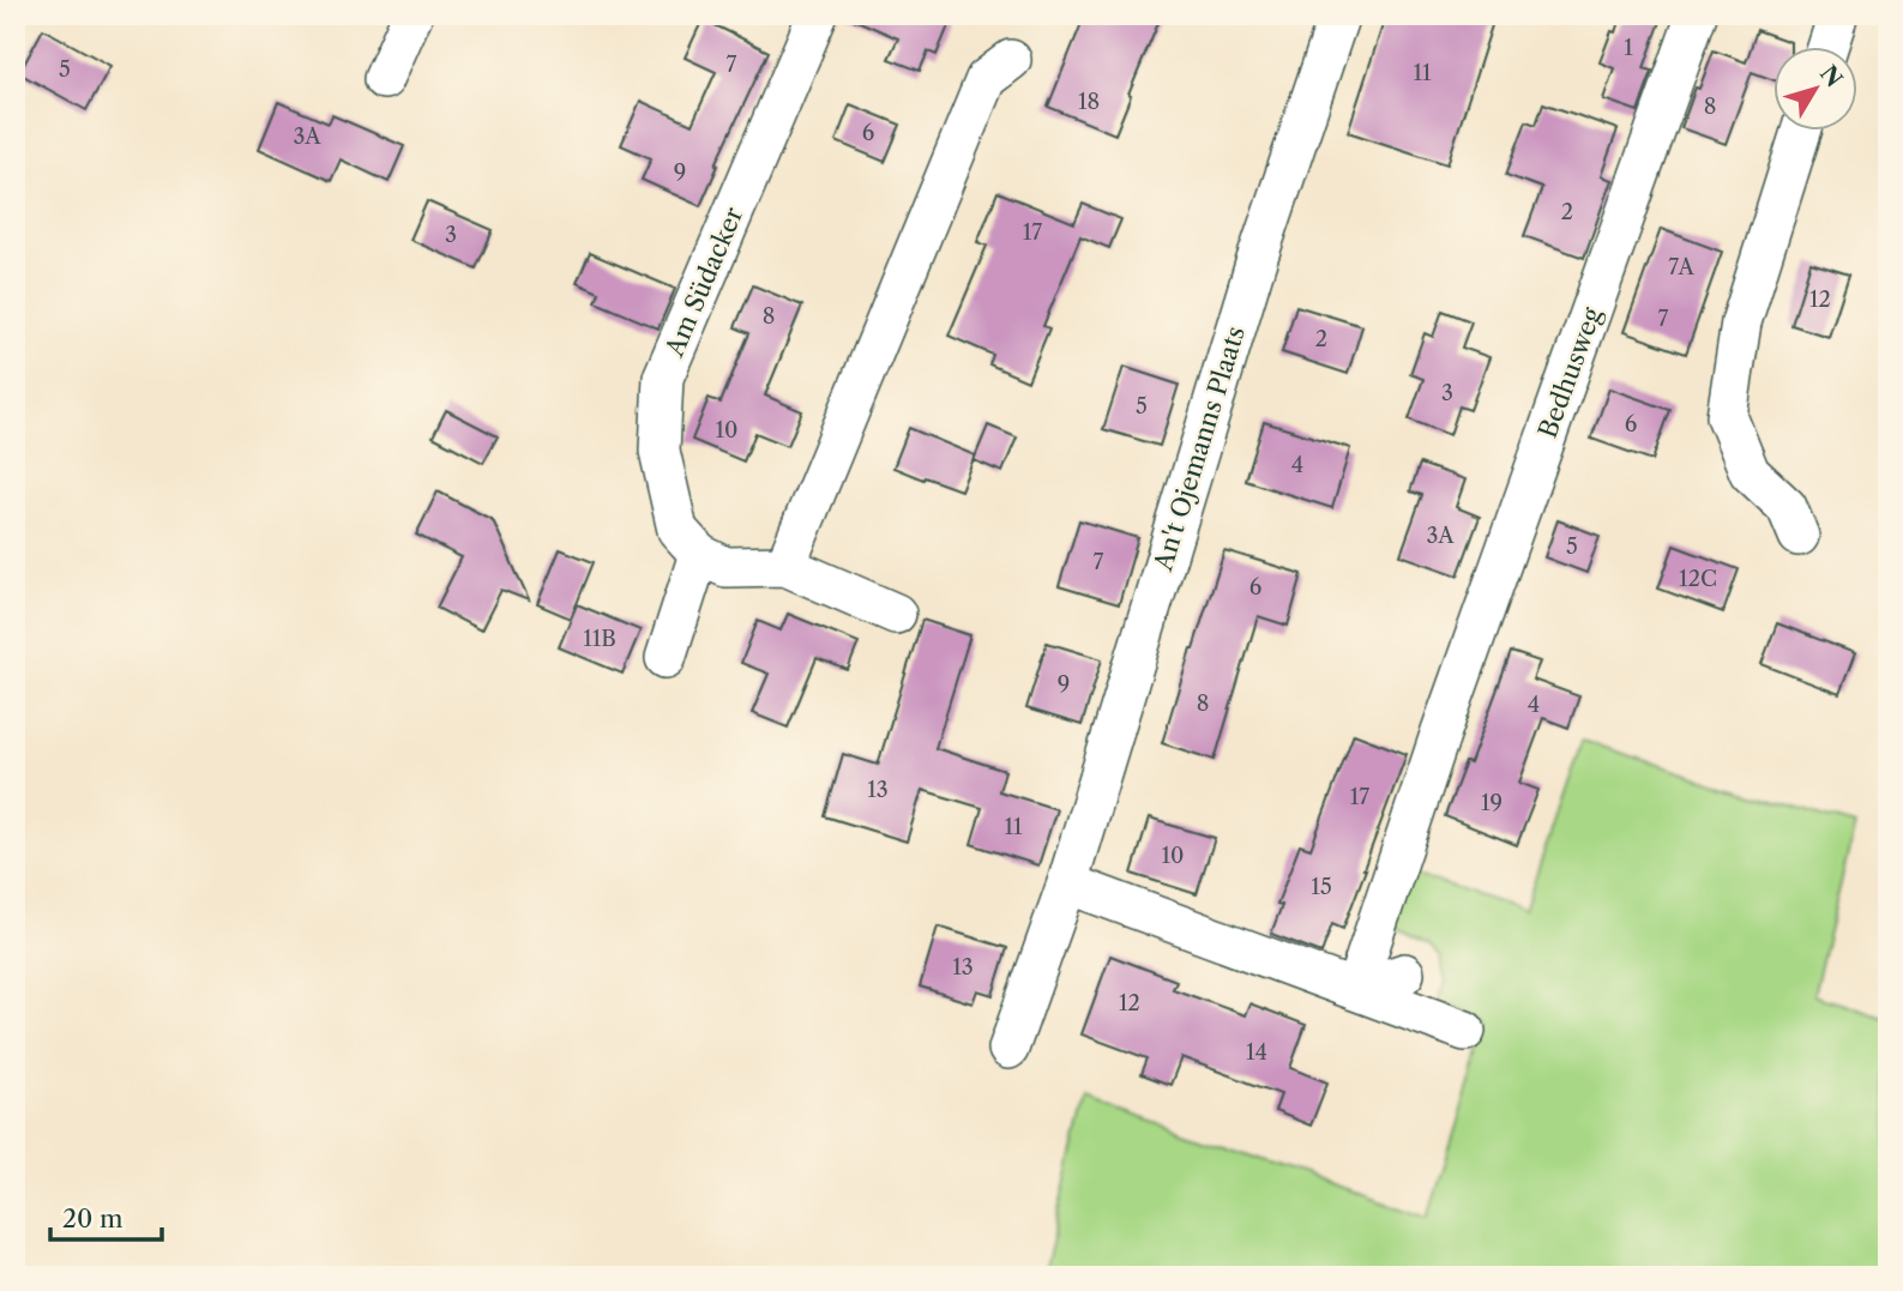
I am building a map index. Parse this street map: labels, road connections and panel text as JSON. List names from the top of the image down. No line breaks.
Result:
{"streets":{"street":["Am Südacker","Bedhusweg","An't Ojemanns Plaats"]},"house_numbers":["1","7","5","11","18","8","6","3A","9","2","17","3","7A","12","8","7","2","3","5","6","10","4","3A","5","7","12C","6","11B","9","8","4","13","17","19","11","10","15","13","12","14"],"scale_bar":"20 m","north":"top right"}
